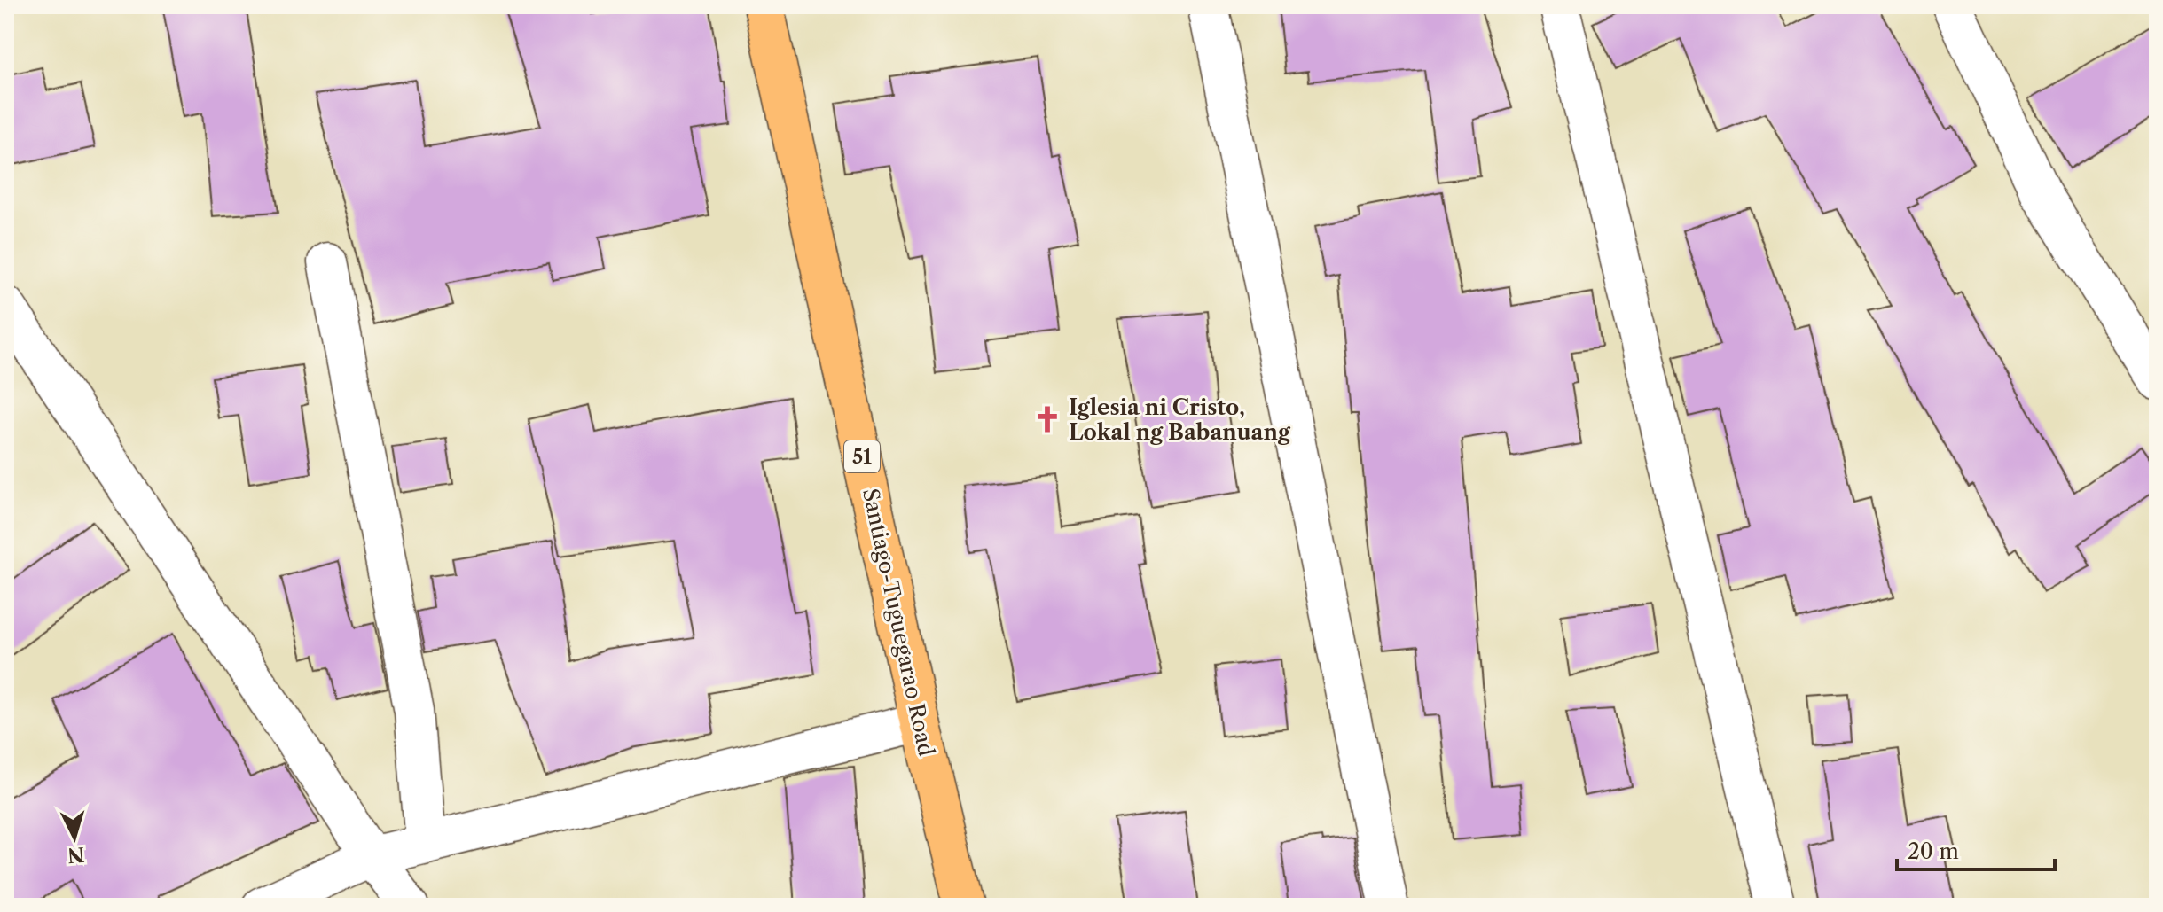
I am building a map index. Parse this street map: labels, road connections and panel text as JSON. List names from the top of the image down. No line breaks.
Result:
{"streets":{"highway":["51","Santiago-Tuguegarao Road"]},"places":{"church":["Iglesia ni Cristo, Lokal ng Babanuang"]},"scale_bar":"20 m","north":"bottom"}
